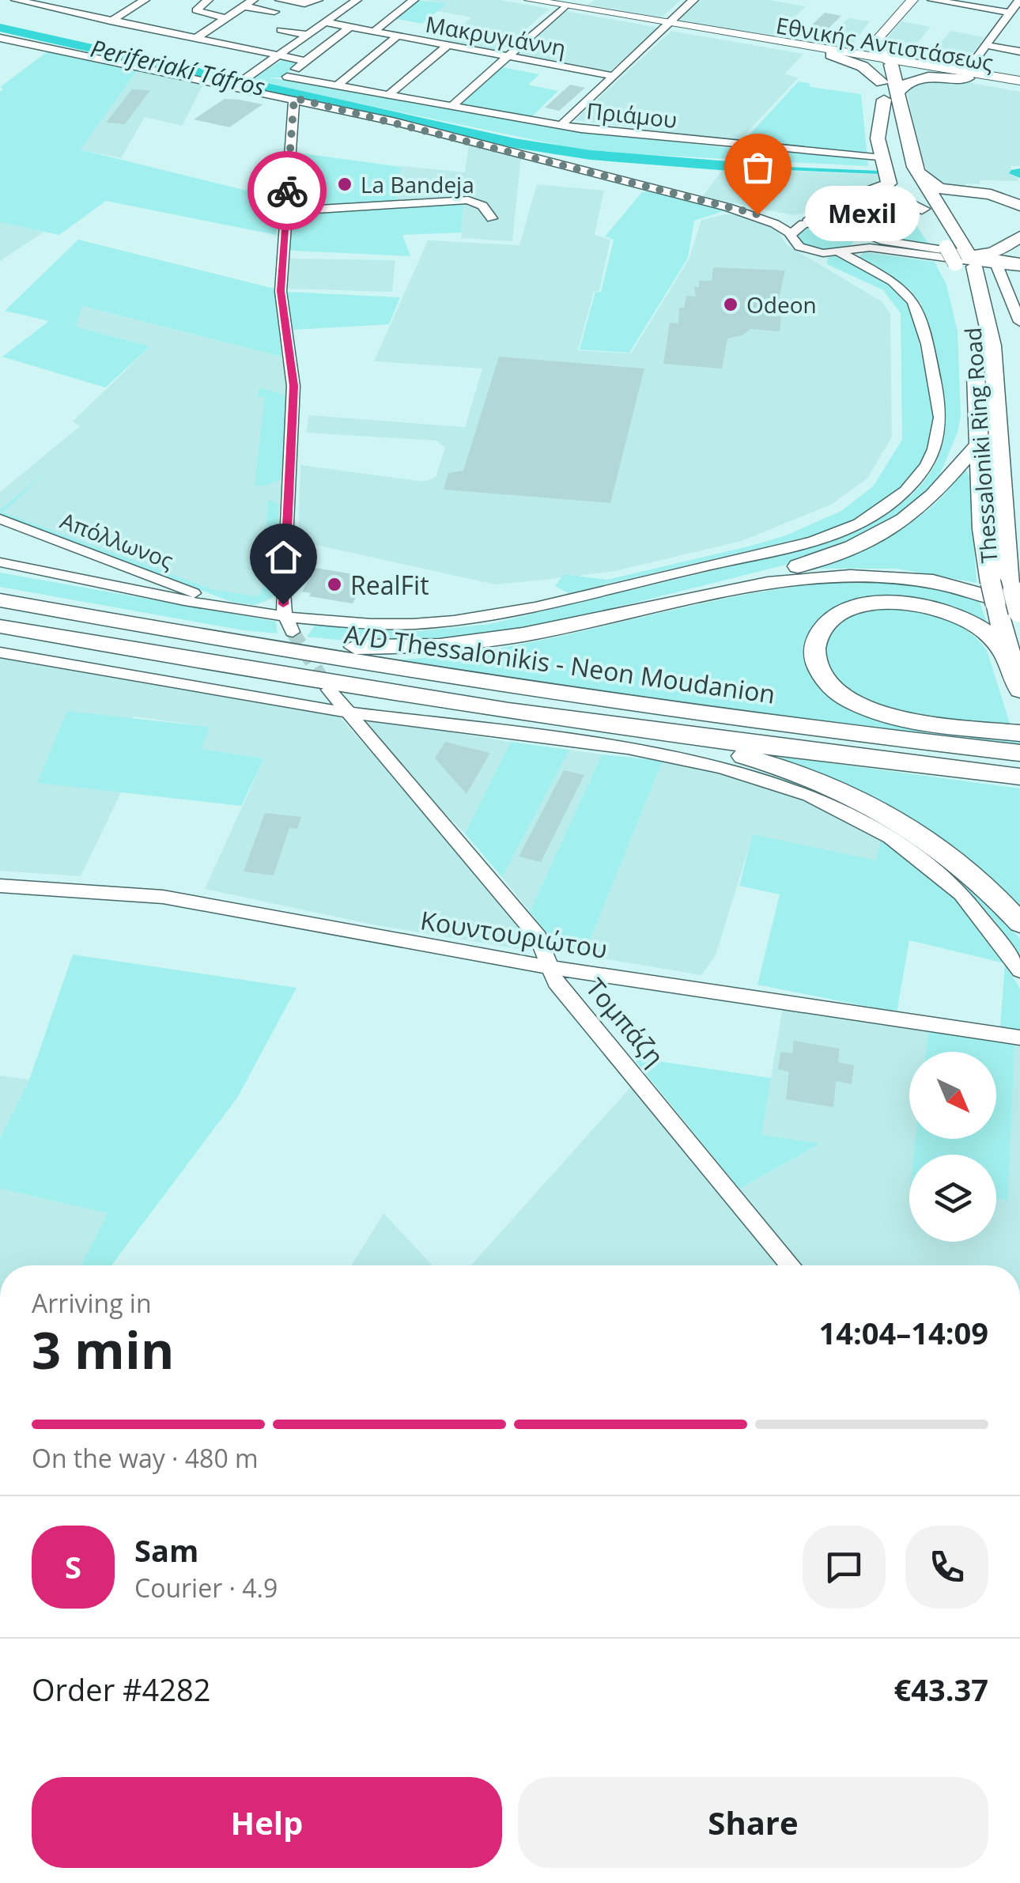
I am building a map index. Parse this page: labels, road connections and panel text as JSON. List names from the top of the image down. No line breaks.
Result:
{"streets":{"highway":["Thessaloniki Ring Road","A/D Thessalonikis - Neon Moudanion"],"main road":["Εθνικής Αντιστάσεως"],"street":["Μακρυγιάννη","Πριάμου","Απόλλωνος","Κουντουριώτου","Τομπάζη"]},"crossings":[["Κουντουριώτου","Τομπάζη"]],"water":["Periferiakí Táfros"],"places":["La Bandeja","Mexil","Odeon","RealFit"],"north":"bottom right","page":{"bubble":"Mexil","heading":["3 min","Arriving in","14:04–14:09"],"panel":["Sam","Courier · 4.9","Order #4282","€43.37"],"bar":"On the way · 480 m","round":"S","buttons":["Help","Share"]}}
